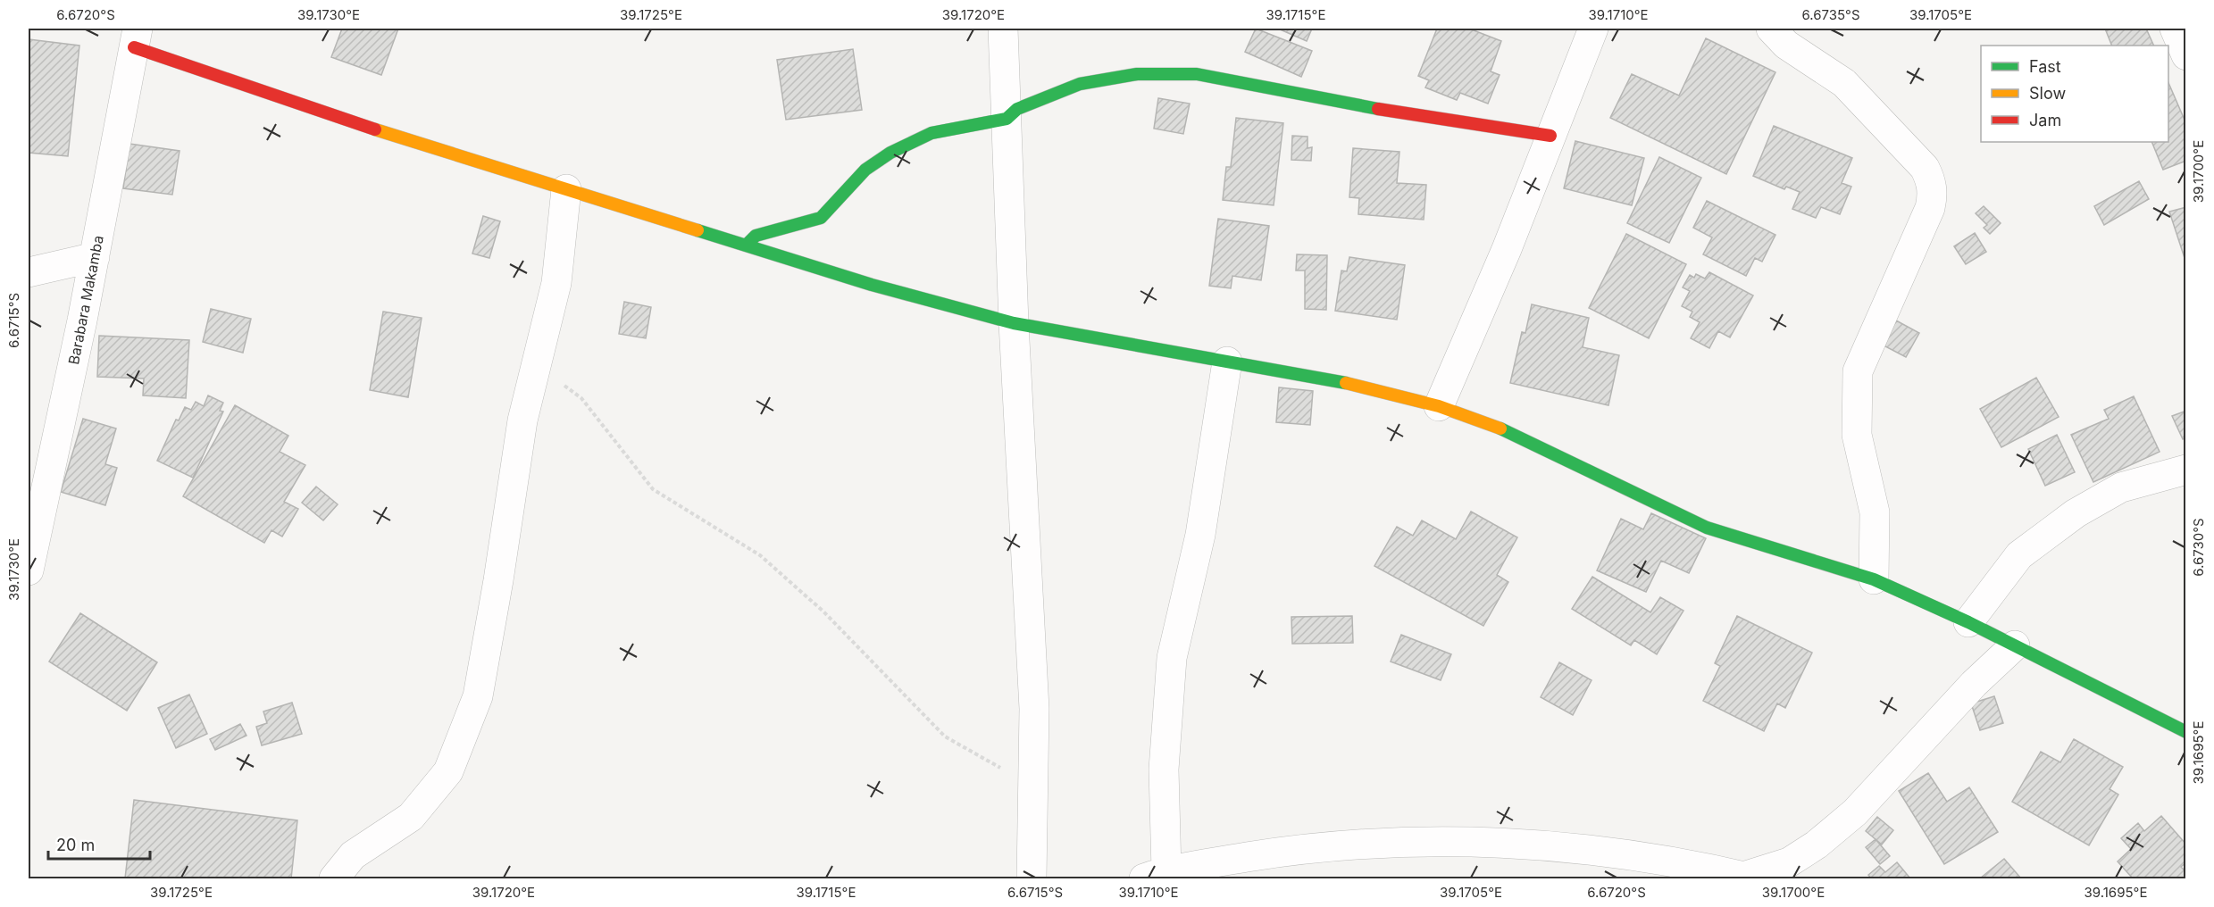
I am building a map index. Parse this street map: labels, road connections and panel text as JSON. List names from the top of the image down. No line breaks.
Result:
{"streets":{"street":["Barabara Makamba"]},"legend":["Fast","Slow","Jam"],"scale_bar":"20 m","coordinates":["6.6720°S","39.1730°E","39.1725°E","39.1720°E","39.1715°E","39.1710°E","6.6735°S","39.1705°E","39.1700°E","6.6715°S","6.6730°S","39.1695°E"]}
